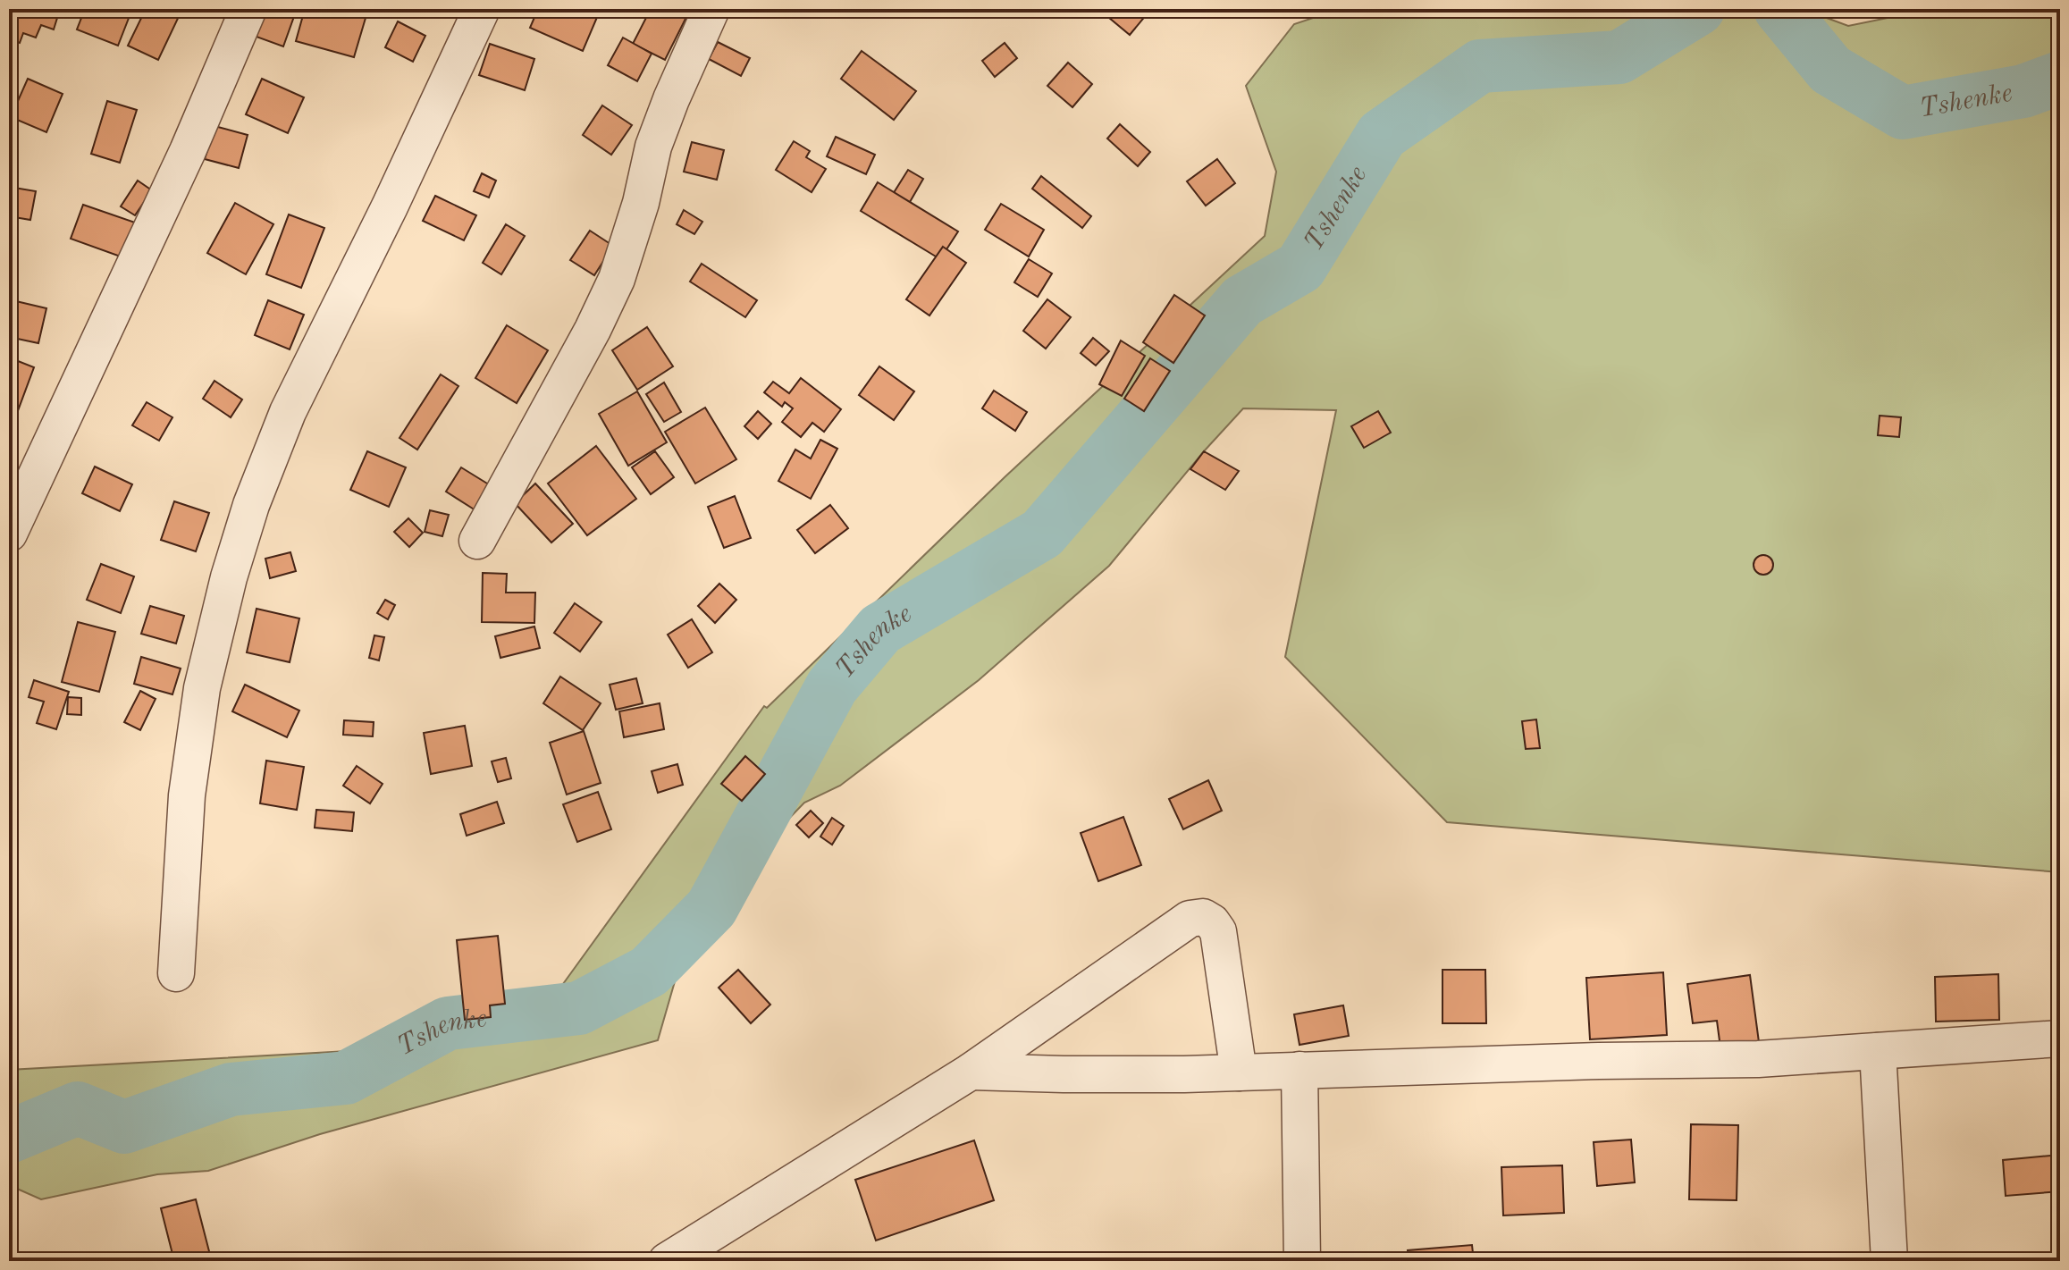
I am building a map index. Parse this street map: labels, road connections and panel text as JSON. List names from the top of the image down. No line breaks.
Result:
{"water":["Tshenke"]}
